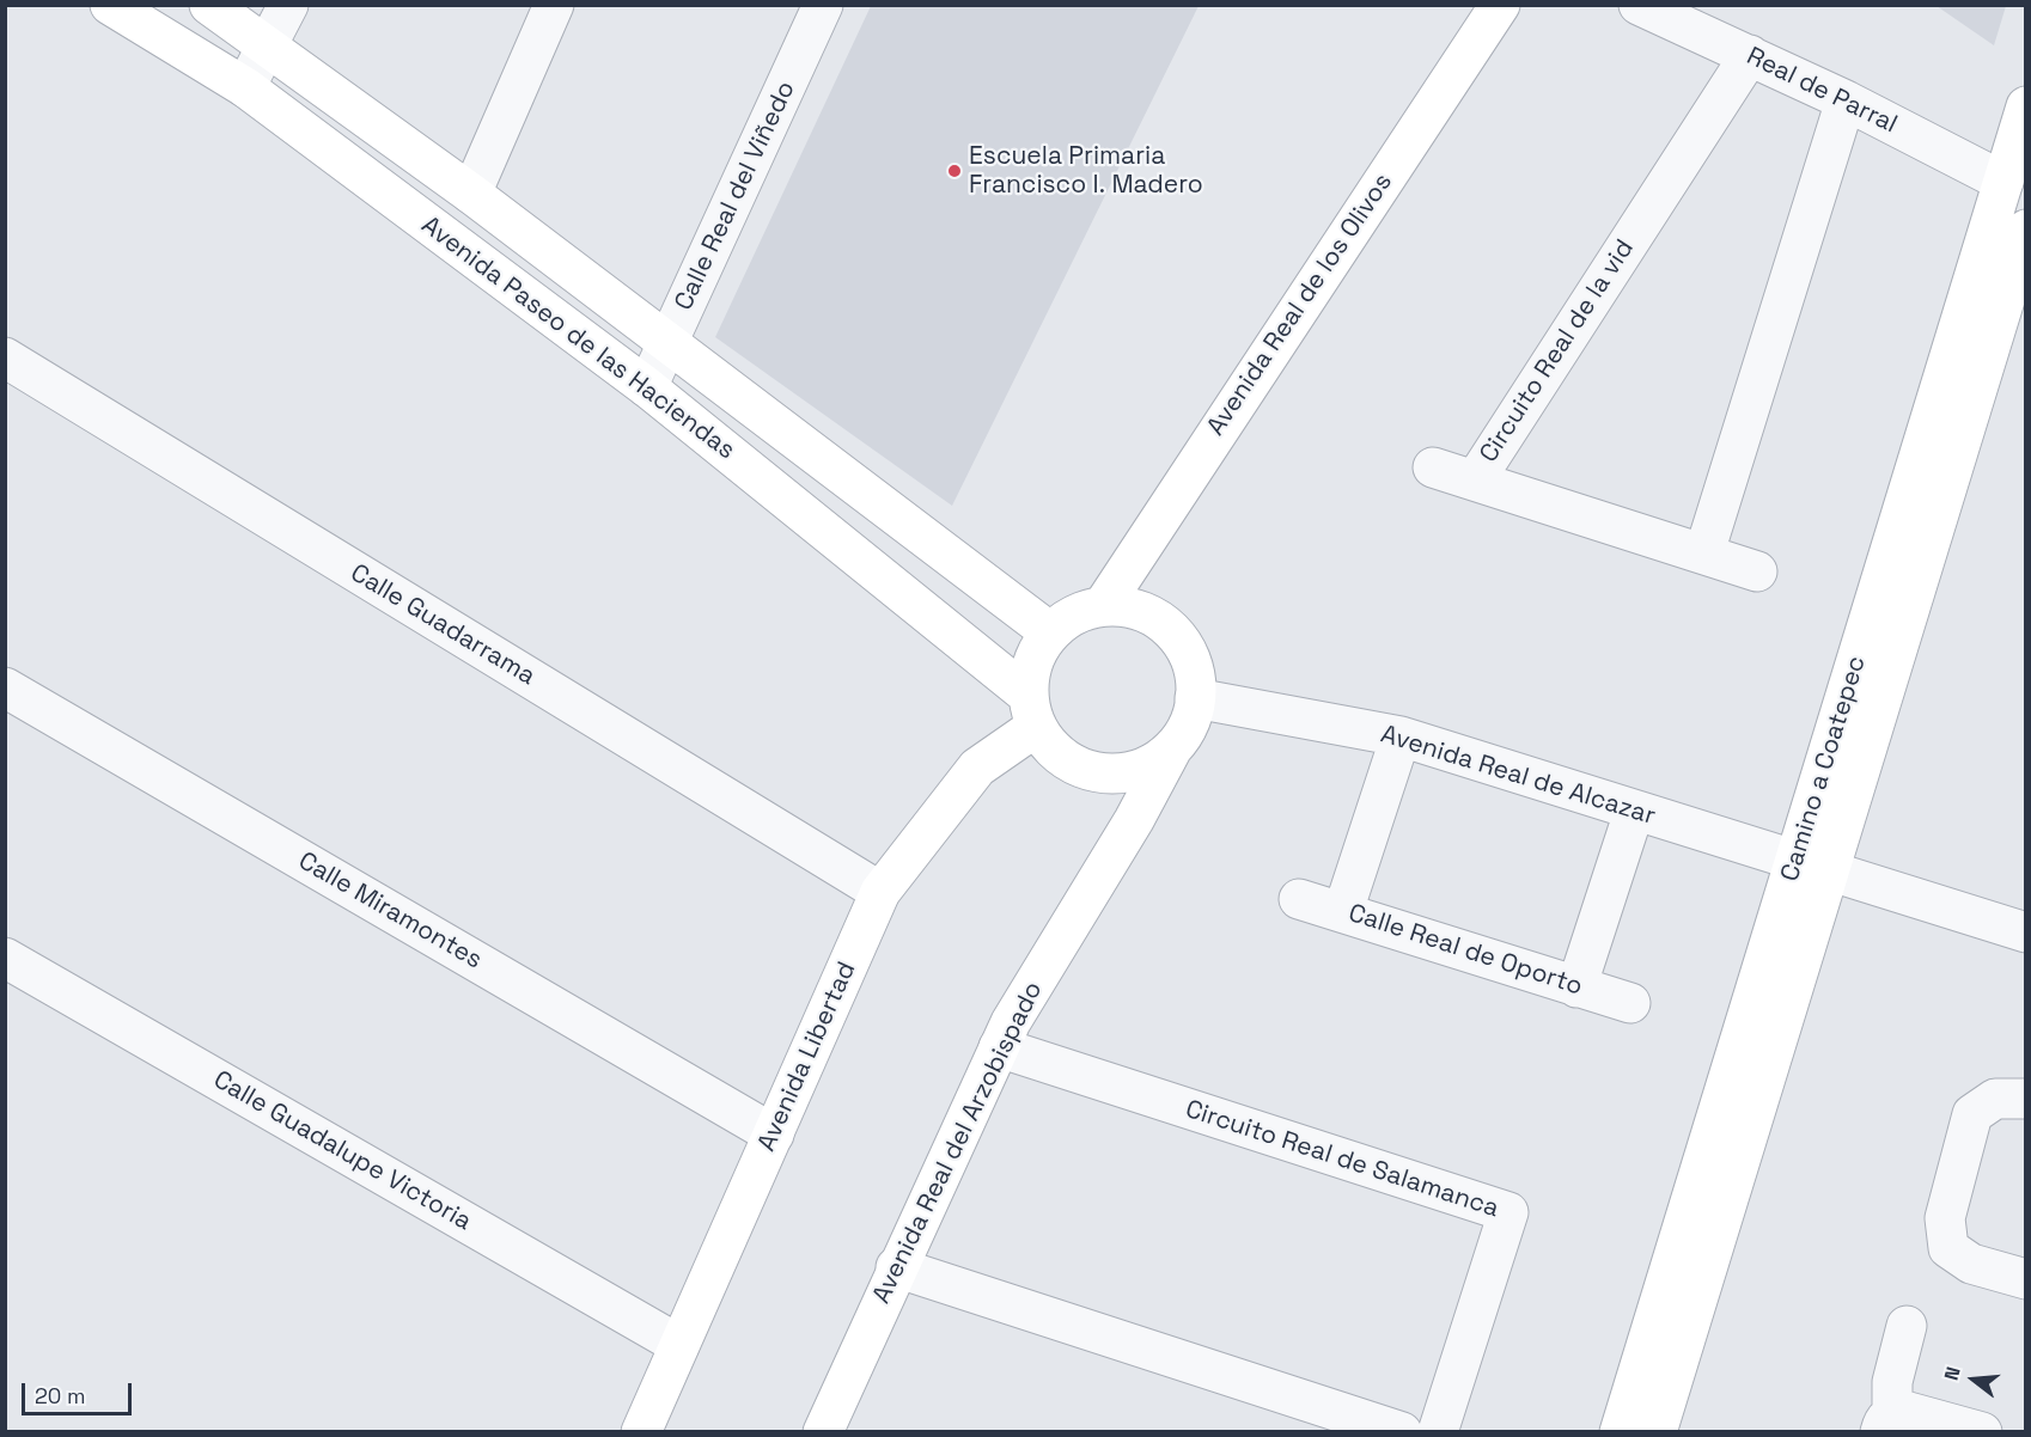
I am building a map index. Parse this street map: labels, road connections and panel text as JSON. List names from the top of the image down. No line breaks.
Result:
{"streets":{"main road":["Avenida Real de los Olivos","Avenida Paseo de las Haciendas","Camino a Coatepec","Avenida Libertad","Avenida Real del Arzobispado"],"street":["Real de Parral","Calle Real del Viñedo","Circuito Real de la vid","Calle Guadarrama","Avenida Real de Alcazar","Calle Miramontes","Calle Real de Oporto","Calle Guadalupe Victoria","Circuito Real de Salamanca"]},"crossings":[["Real de Parral","Circuito Real de la vid"],["Real de Parral","Camino a Coatepec"],["Calle Real del Viñedo","Avenida Paseo de las Haciendas"],["Avenida Real de los Olivos","Avenida Paseo de las Haciendas"],["Avenida Real de los Olivos","Avenida Real de Alcazar"],["Avenida Real de los Olivos","Avenida Libertad"],["Avenida Real de los Olivos","Avenida Real del Arzobispado"],["Avenida Paseo de las Haciendas","Avenida Real de Alcazar"],["Avenida Paseo de las Haciendas","Avenida Libertad"],["Avenida Paseo de las Haciendas","Avenida Real del Arzobispado"],["Calle Guadarrama","Avenida Libertad"],["Camino a Coatepec","Avenida Real de Alcazar"],["Avenida Real de Alcazar","Avenida Libertad"],["Avenida Real de Alcazar","Avenida Real del Arzobispado"],["Calle Miramontes","Avenida Libertad"],["Avenida Libertad","Avenida Real del Arzobispado"],["Avenida Libertad","Calle Guadalupe Victoria"],["Avenida Real del Arzobispado","Circuito Real de Salamanca"]],"places":["Escuela Primaria Francisco I. Madero"],"scale_bar":"20 m","north":"left"}
